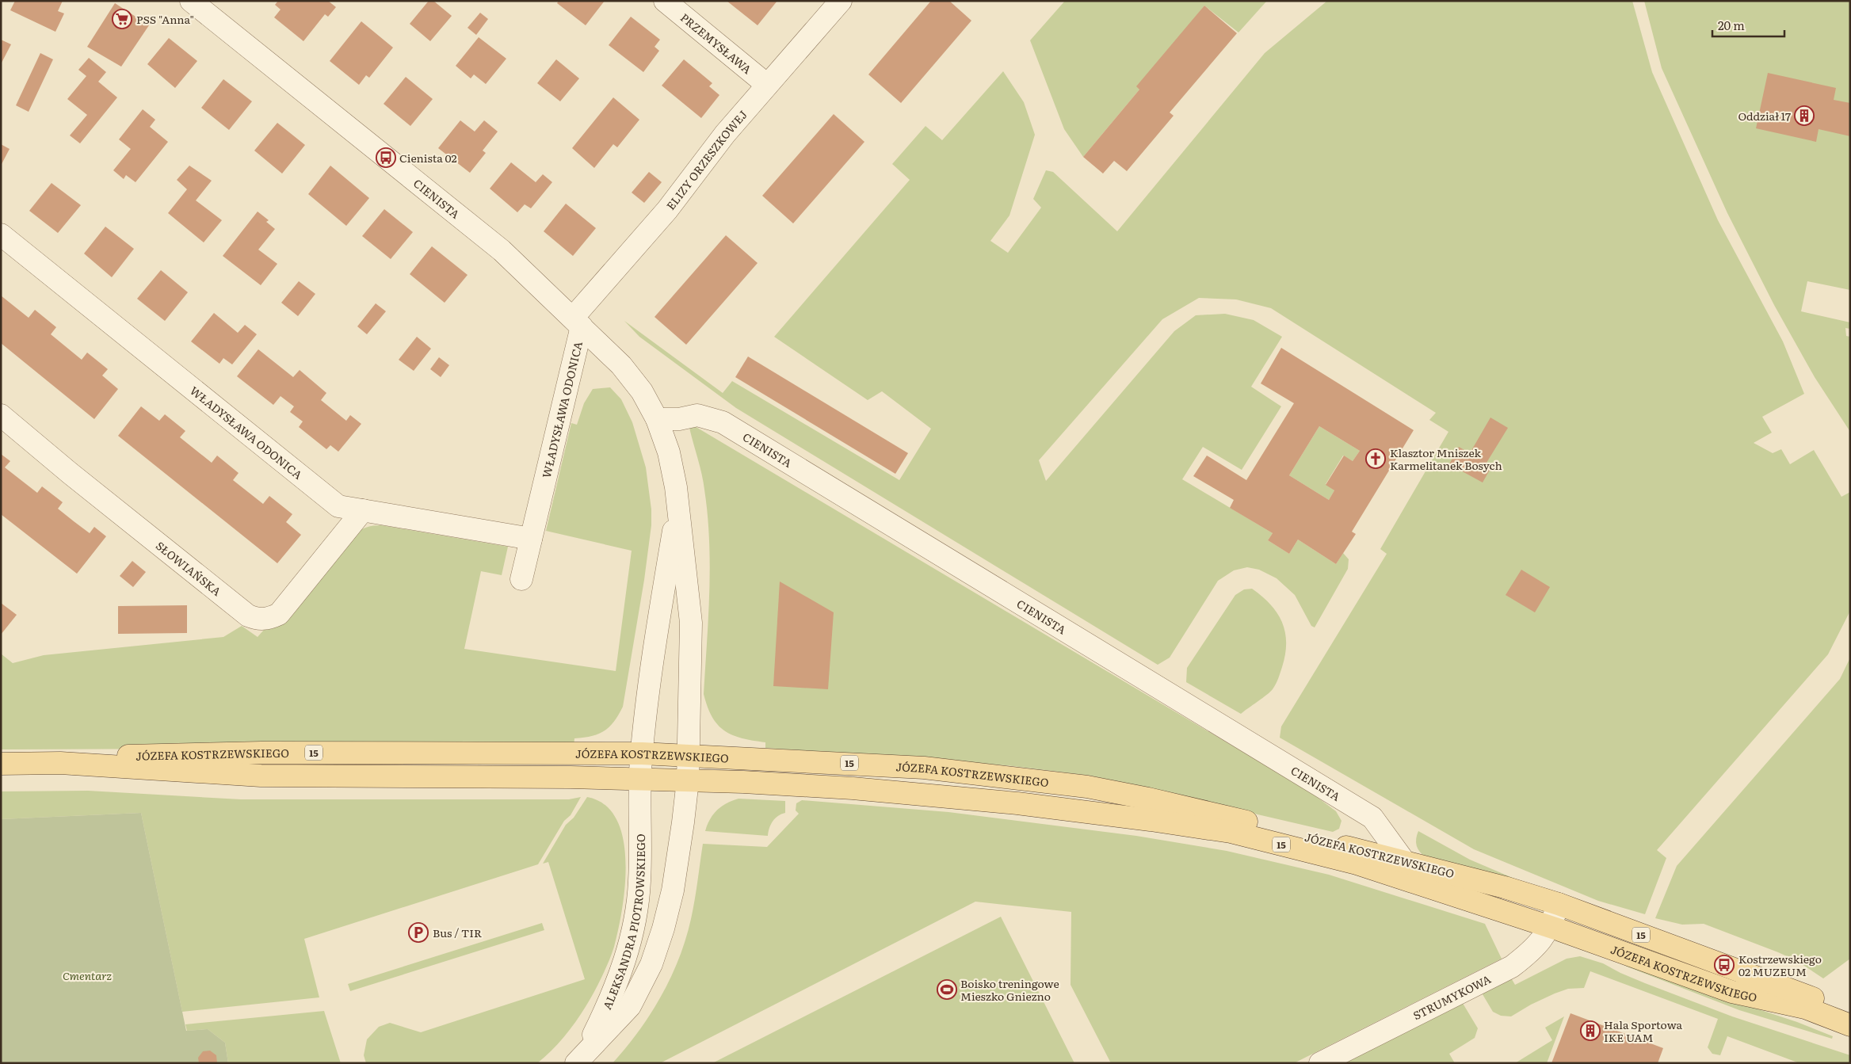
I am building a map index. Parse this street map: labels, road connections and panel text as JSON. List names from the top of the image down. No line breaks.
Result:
{"streets":{"main road":["15","JÓZEFA KOSTRZEWSKIEGO"],"street":["PRZEMYSŁAWA","ELIZY ORZESZKOWEJ","CIENISTA","WŁADYSŁAWA ODONICA","SŁOWIAŃSKA","ALEKSANDRA PIOTROWSKIEGO","STRUMYKOWA"]},"crossings":[["PRZEMYSŁAWA","ELIZY ORZESZKOWEJ"],["ELIZY ORZESZKOWEJ","CIENISTA"],["ELIZY ORZESZKOWEJ","WŁADYSŁAWA ODONICA"],["CIENISTA","WŁADYSŁAWA ODONICA"],["CIENISTA","JÓZEFA KOSTRZEWSKIEGO"],["CIENISTA","ALEKSANDRA PIOTROWSKIEGO"],["WŁADYSŁAWA ODONICA","SŁOWIAŃSKA"],["JÓZEFA KOSTRZEWSKIEGO","ALEKSANDRA PIOTROWSKIEGO"],["JÓZEFA KOSTRZEWSKIEGO","STRUMYKOWA"]],"parks":["Cmentarz"],"places":{"supermarket":["PSS \"Anna\""],"building":["Oddział 17","Hala Sportowa IKE UAM"],"bus stop":["Cienista 02","Kostrzewskiego 02 MUZEUM"],"church":["Klasztor Mniszek Karmelitanek Bosych"],"parking":["Bus / TIR"],"sports":["Boisko treningowe Mieszko Gniezno"]},"scale_bar":"20 m"}
